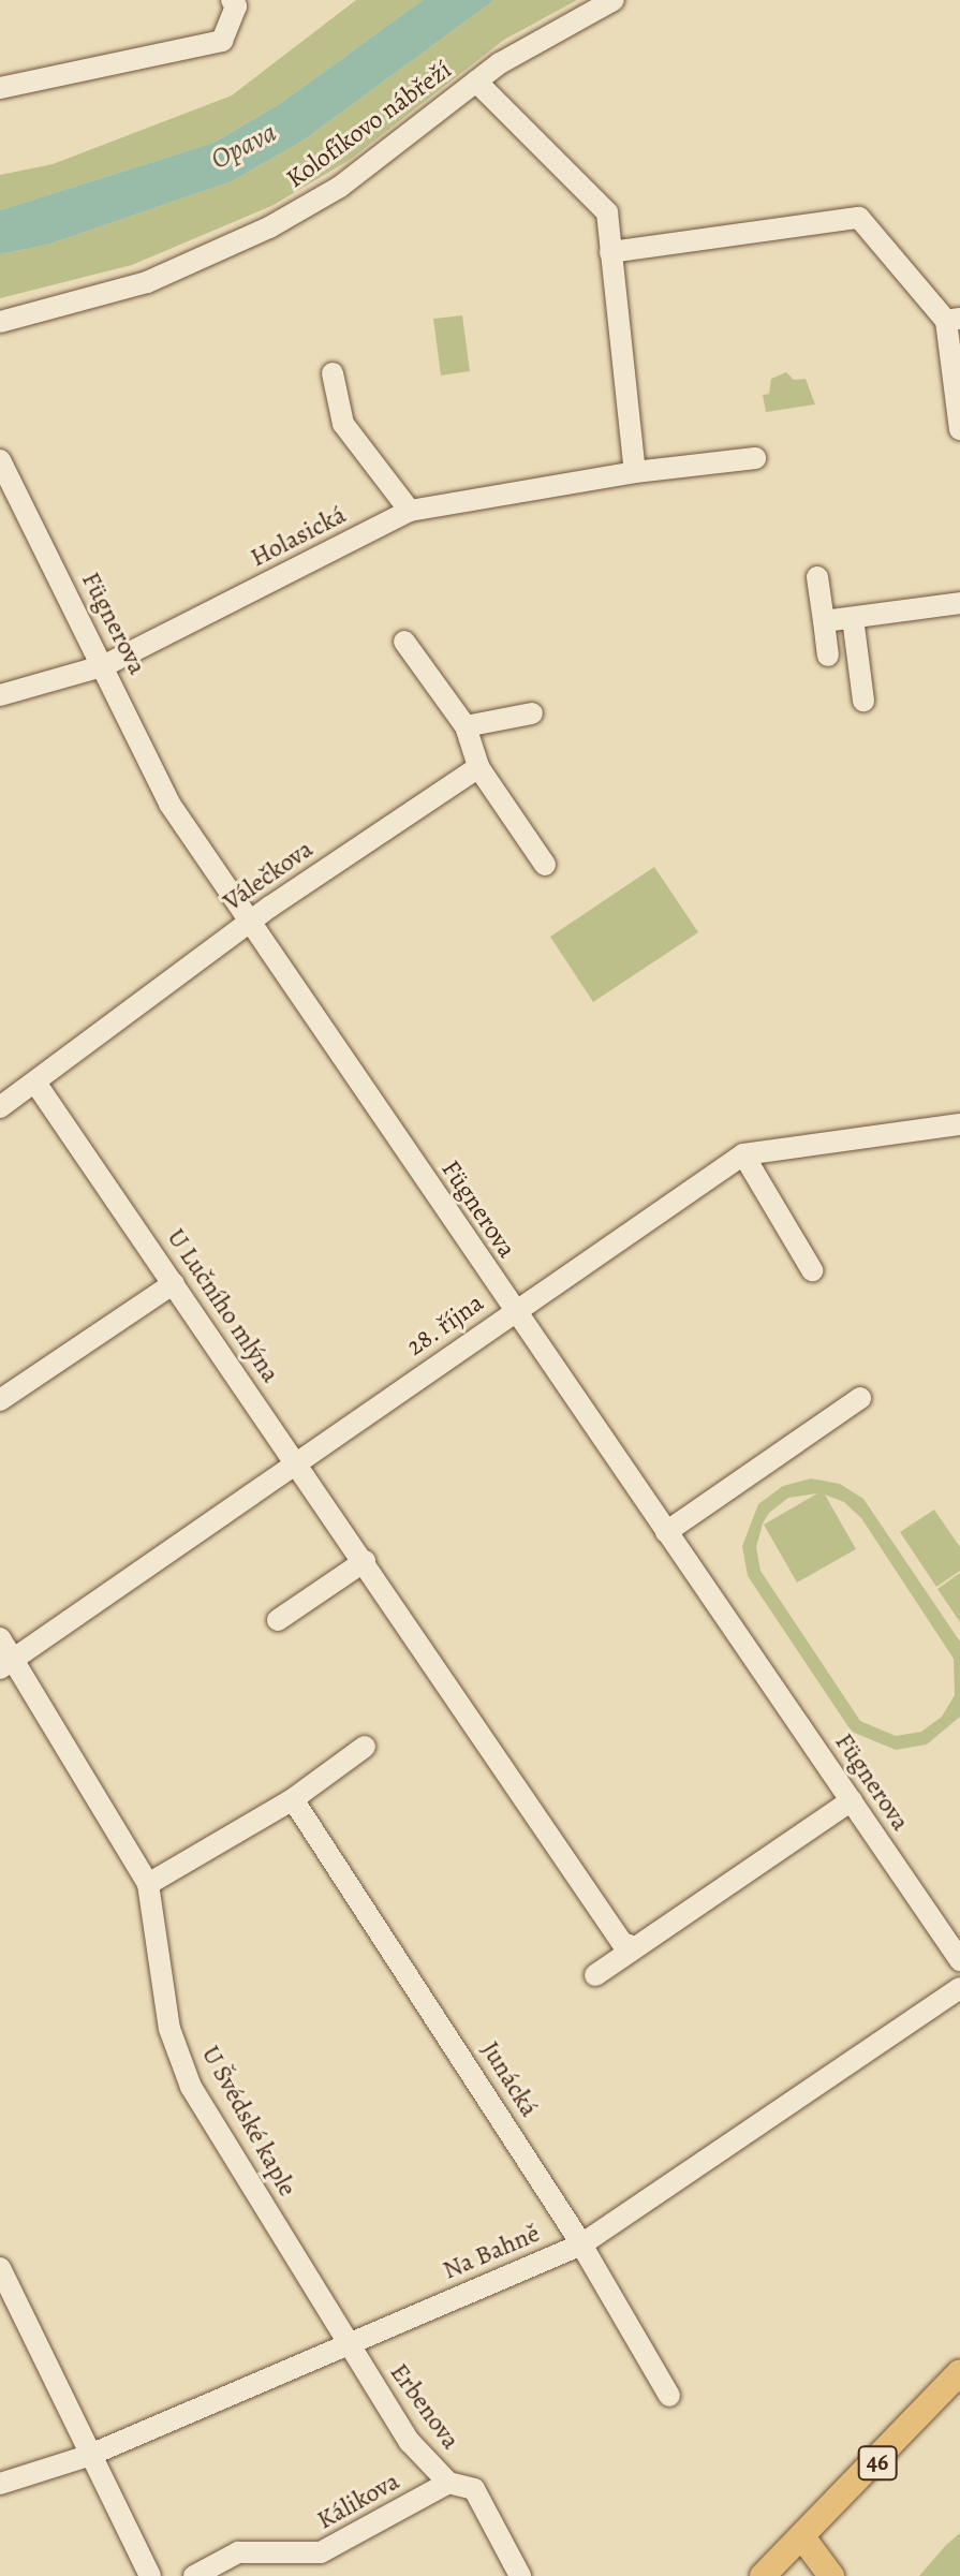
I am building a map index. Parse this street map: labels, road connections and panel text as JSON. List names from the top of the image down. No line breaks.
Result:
{"streets":{"main road":["46"],"street":["Kolofíkovo nábřeží","Holasická","Fügnerova","Válečkova","U Lučního mlýna","28. října","Junácká","U Švédské kaple","Na Bahně","Erbenova","Kálikova"]},"crossings":[["Holasická","Fügnerova"],["Fügnerova","Válečkova"],["Fügnerova","28. října"],["Válečkova","U Lučního mlýna"],["U Lučního mlýna","28. října"],["28. října","U Švédské kaple"],["Junácká","Na Bahně"],["U Švédské kaple","Na Bahně"],["U Švédské kaple","Erbenova"],["Na Bahně","Erbenova"],["Erbenova","Kálikova"]],"water":["Opava"]}
